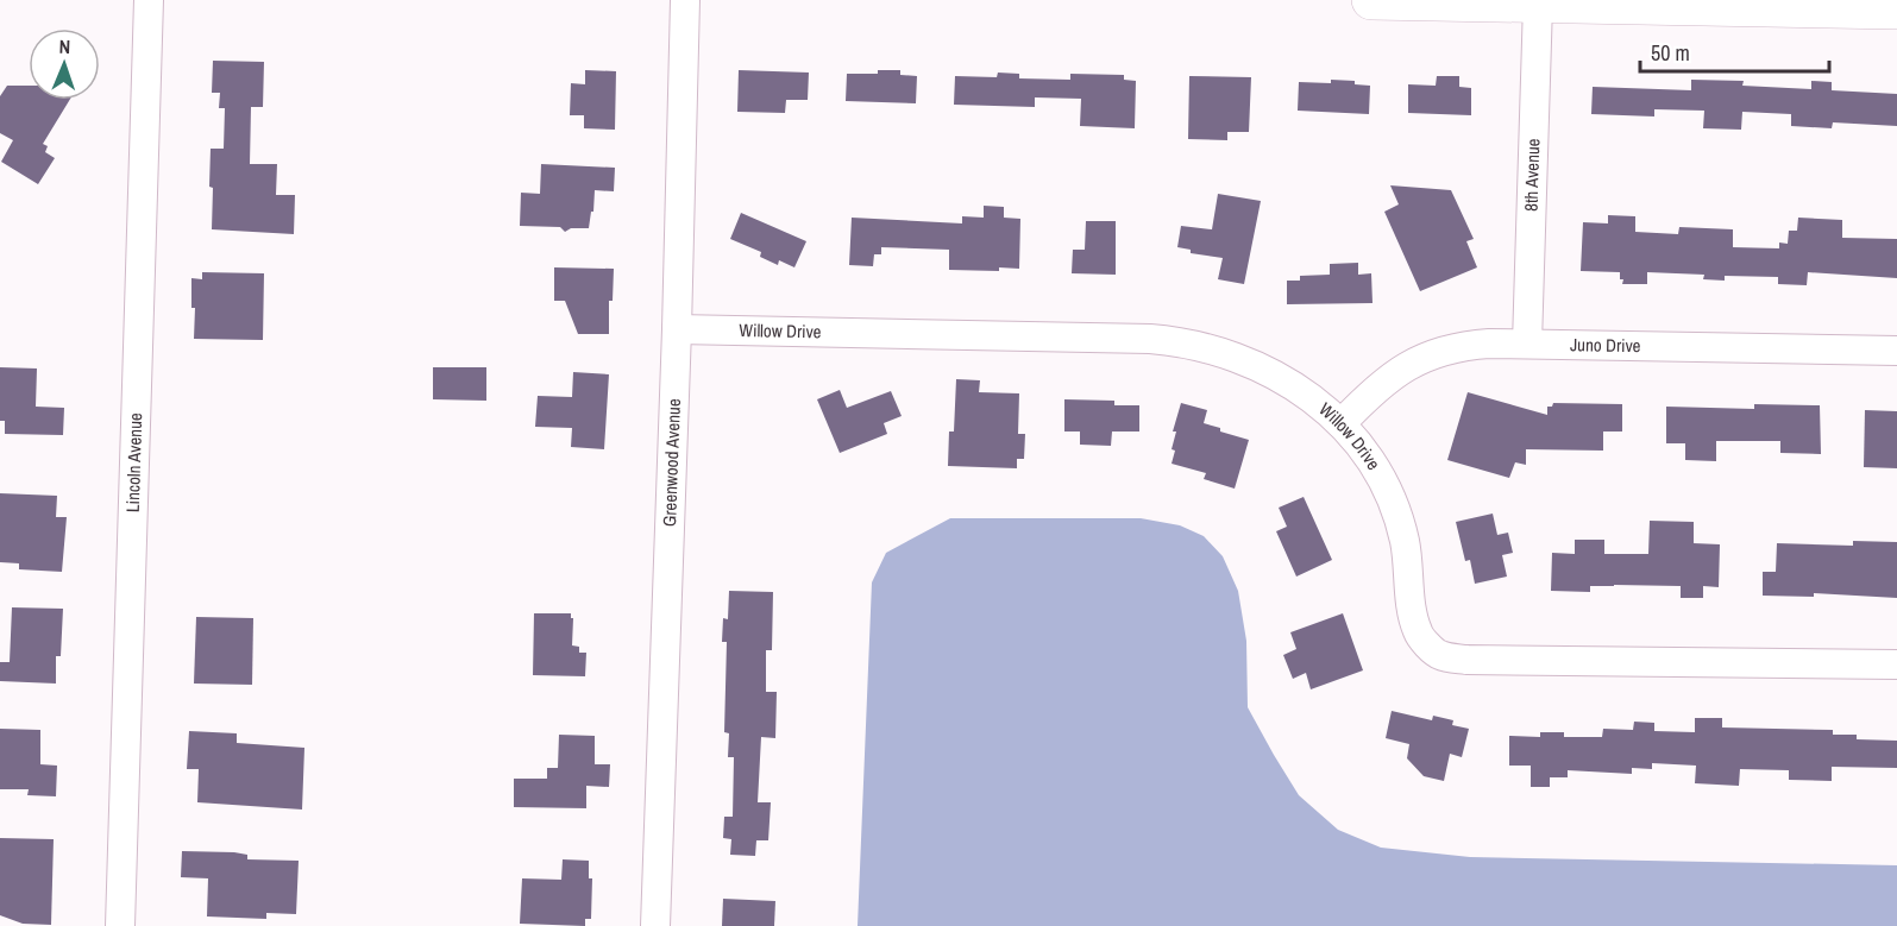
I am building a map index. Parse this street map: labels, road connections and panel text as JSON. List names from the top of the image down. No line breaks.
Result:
{"streets":{"street":["8th Avenue","Willow Drive","Juno Drive","Lincoln Avenue","Greenwood Avenue"]},"crossings":[["8th Avenue","Juno Drive"],["Willow Drive","Juno Drive"],["Willow Drive","Greenwood Avenue"]],"scale_bar":"50 m","north":"top"}
